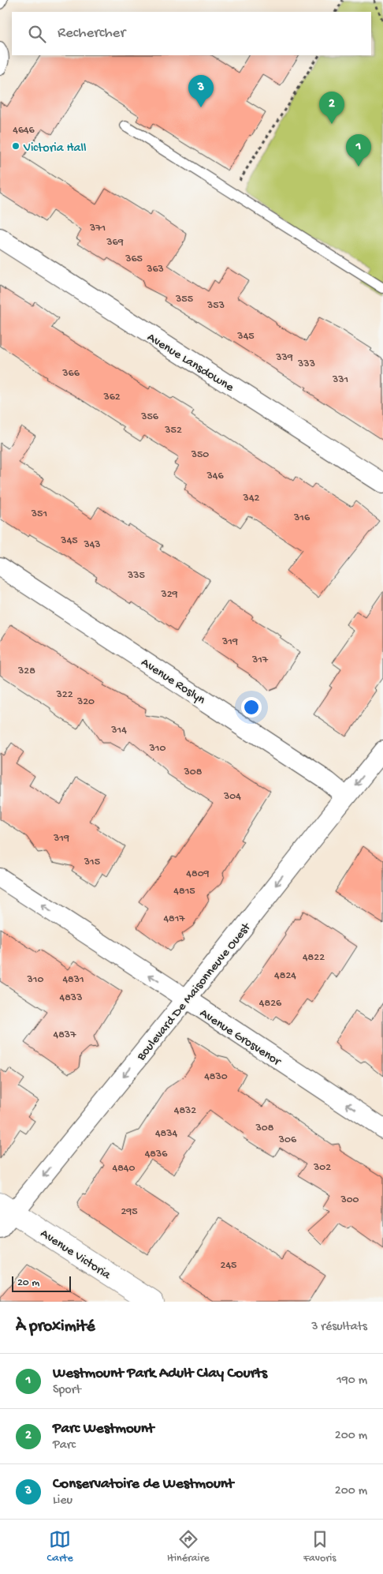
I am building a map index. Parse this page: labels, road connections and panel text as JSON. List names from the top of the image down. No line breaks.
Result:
{"streets":{"street":["Avenue Lansdowne","Avenue Roslyn","Boulevard De Maisonneuve Ouest","Avenue Grosvenor","Avenue Victoria"]},"crossings":[["Avenue Roslyn","Boulevard De Maisonneuve Ouest"],["Boulevard De Maisonneuve Ouest","Avenue Grosvenor"],["Boulevard De Maisonneuve Ouest","Avenue Victoria"]],"one_way":["Boulevard De Maisonneuve Ouest","Avenue Grosvenor"],"places":["Victoria Hall"],"house_numbers":["4646","371","369","365","363","355","353","345","339","333","366","331","362","356","352","350","346","342","351","316","345","343","335","329","319","317","328","322","320","314","310","308","304","319","315","4809","4815","4817","4822","4824","310","4831","4833","4826","4837","4830","4832","308","4834","306","4836","302","4840","300","295","245"],"scale_bar":"20 m","page":{"search":"Rechercher","pins":["3","2","1"],"scale":"20 m","heading":["À proximité","3 résultats"],"list":[{"mark":"1","name":"Westmount Park Adult Clay Courts","note":"Sport","value":"190 m"},{"mark":"2","name":"Parc Westmount","note":"Parc","value":"200 m"},{"mark":"3","name":"Conservatoire de Westmount","note":"Lieu","value":"200 m"}],"nav":["Carte","Itinéraire","Favoris"]}}
